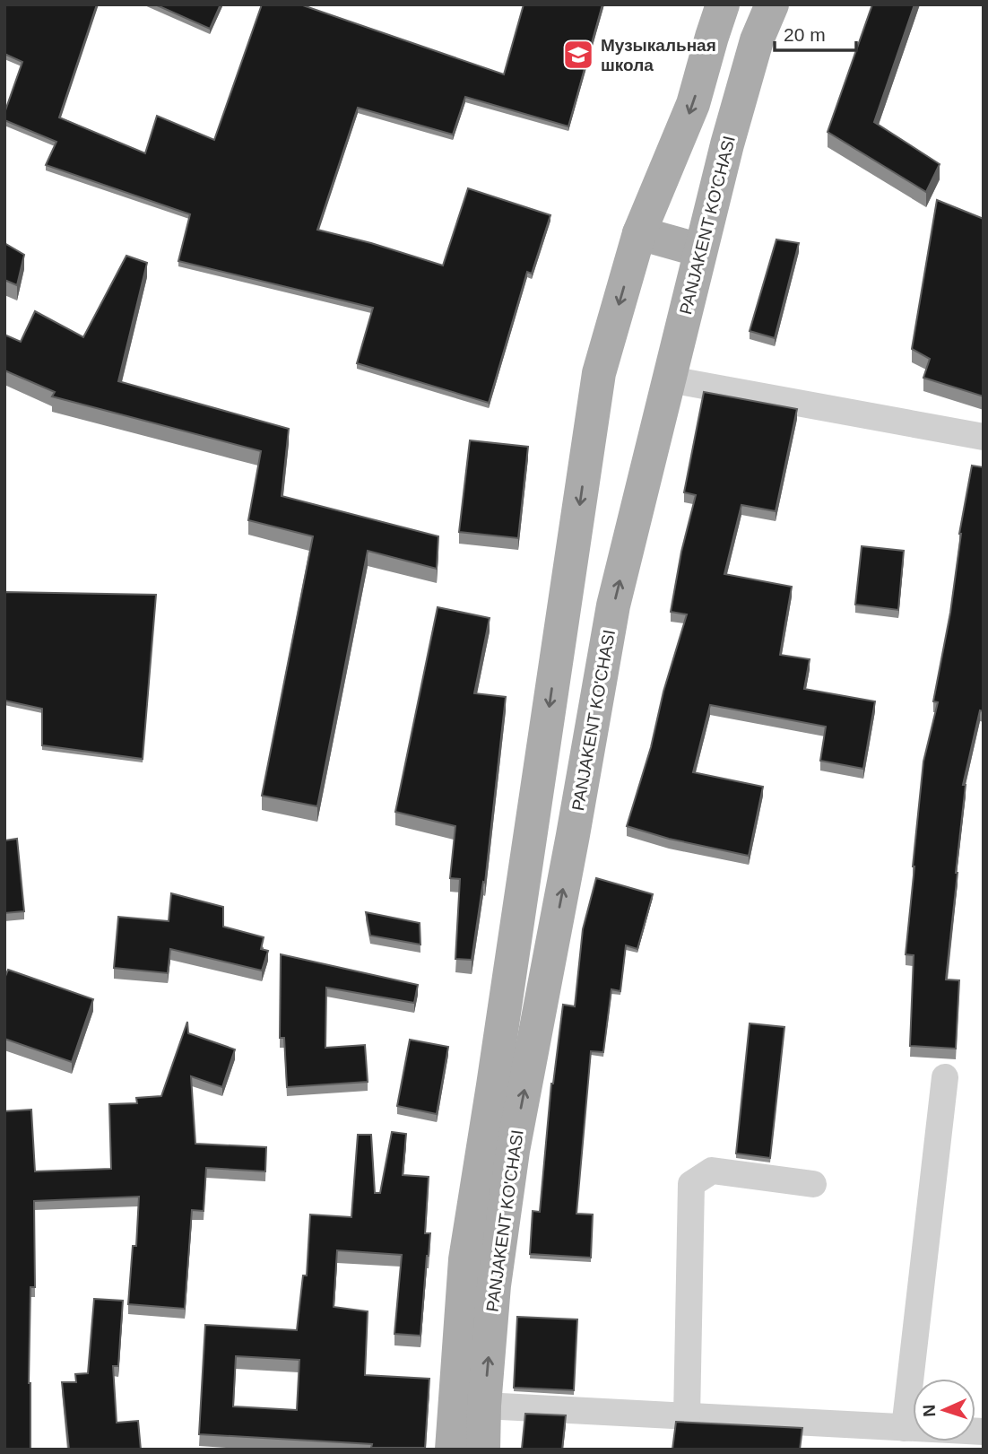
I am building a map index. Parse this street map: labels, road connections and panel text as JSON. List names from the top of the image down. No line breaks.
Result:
{"streets":{"main road":["PANJAKENT KO'CHASI"]},"places":{"school or university":["Музыкальная школа"]},"scale_bar":"20 m","north":"left"}
